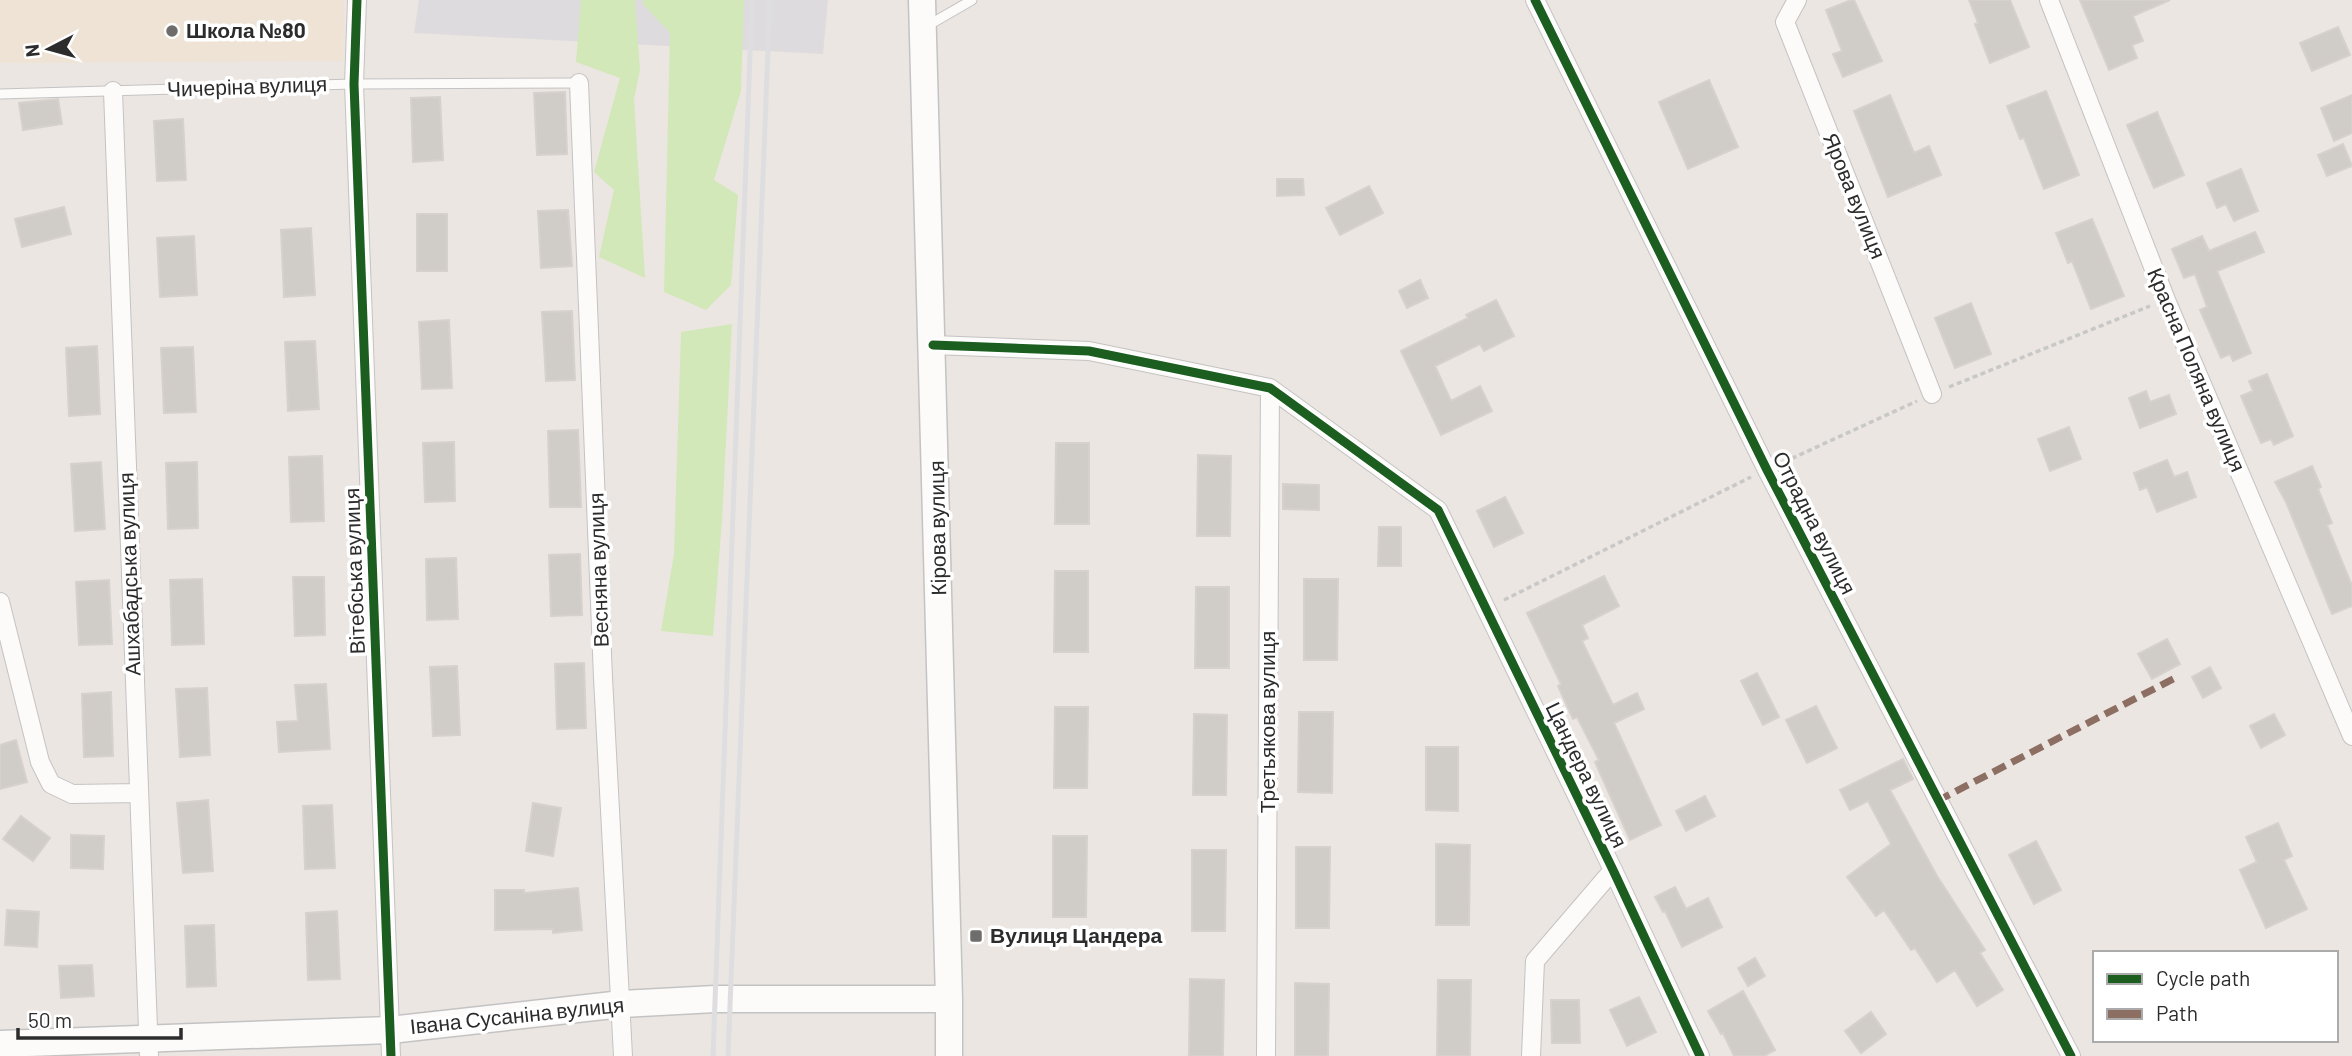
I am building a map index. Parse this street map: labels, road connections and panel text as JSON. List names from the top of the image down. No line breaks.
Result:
{"streets":{"main road":["Кірова вулиця","Івана Сусаніна вулиця"],"street":["Ярова вулиця","Красна Поляна вулиця","Отрадна вулиця","Весняна вулиця","Вітебська вулиця","Ашхабадська вулиця","Третьякова вулиця","Цандера вулиця"],"lane":["Чичеріна вулиця"]},"crossings":[["Чичеріна вулиця","Весняна вулиця"],["Чичеріна вулиця","Вітебська вулиця"],["Чичеріна вулиця","Ашхабадська вулиця"],["Кірова вулиця","Івана Сусаніна вулиця"],["Весняна вулиця","Івана Сусаніна вулиця"],["Вітебська вулиця","Івана Сусаніна вулиця"],["Ашхабадська вулиця","Івана Сусаніна вулиця"],["Третьякова вулиця","Цандера вулиця"]],"places":{"other":["Школа №80"],"transit":["Вулиця Цандера"]},"legend":["Cycle path","Path"],"scale_bar":"50 m","north":"left"}
